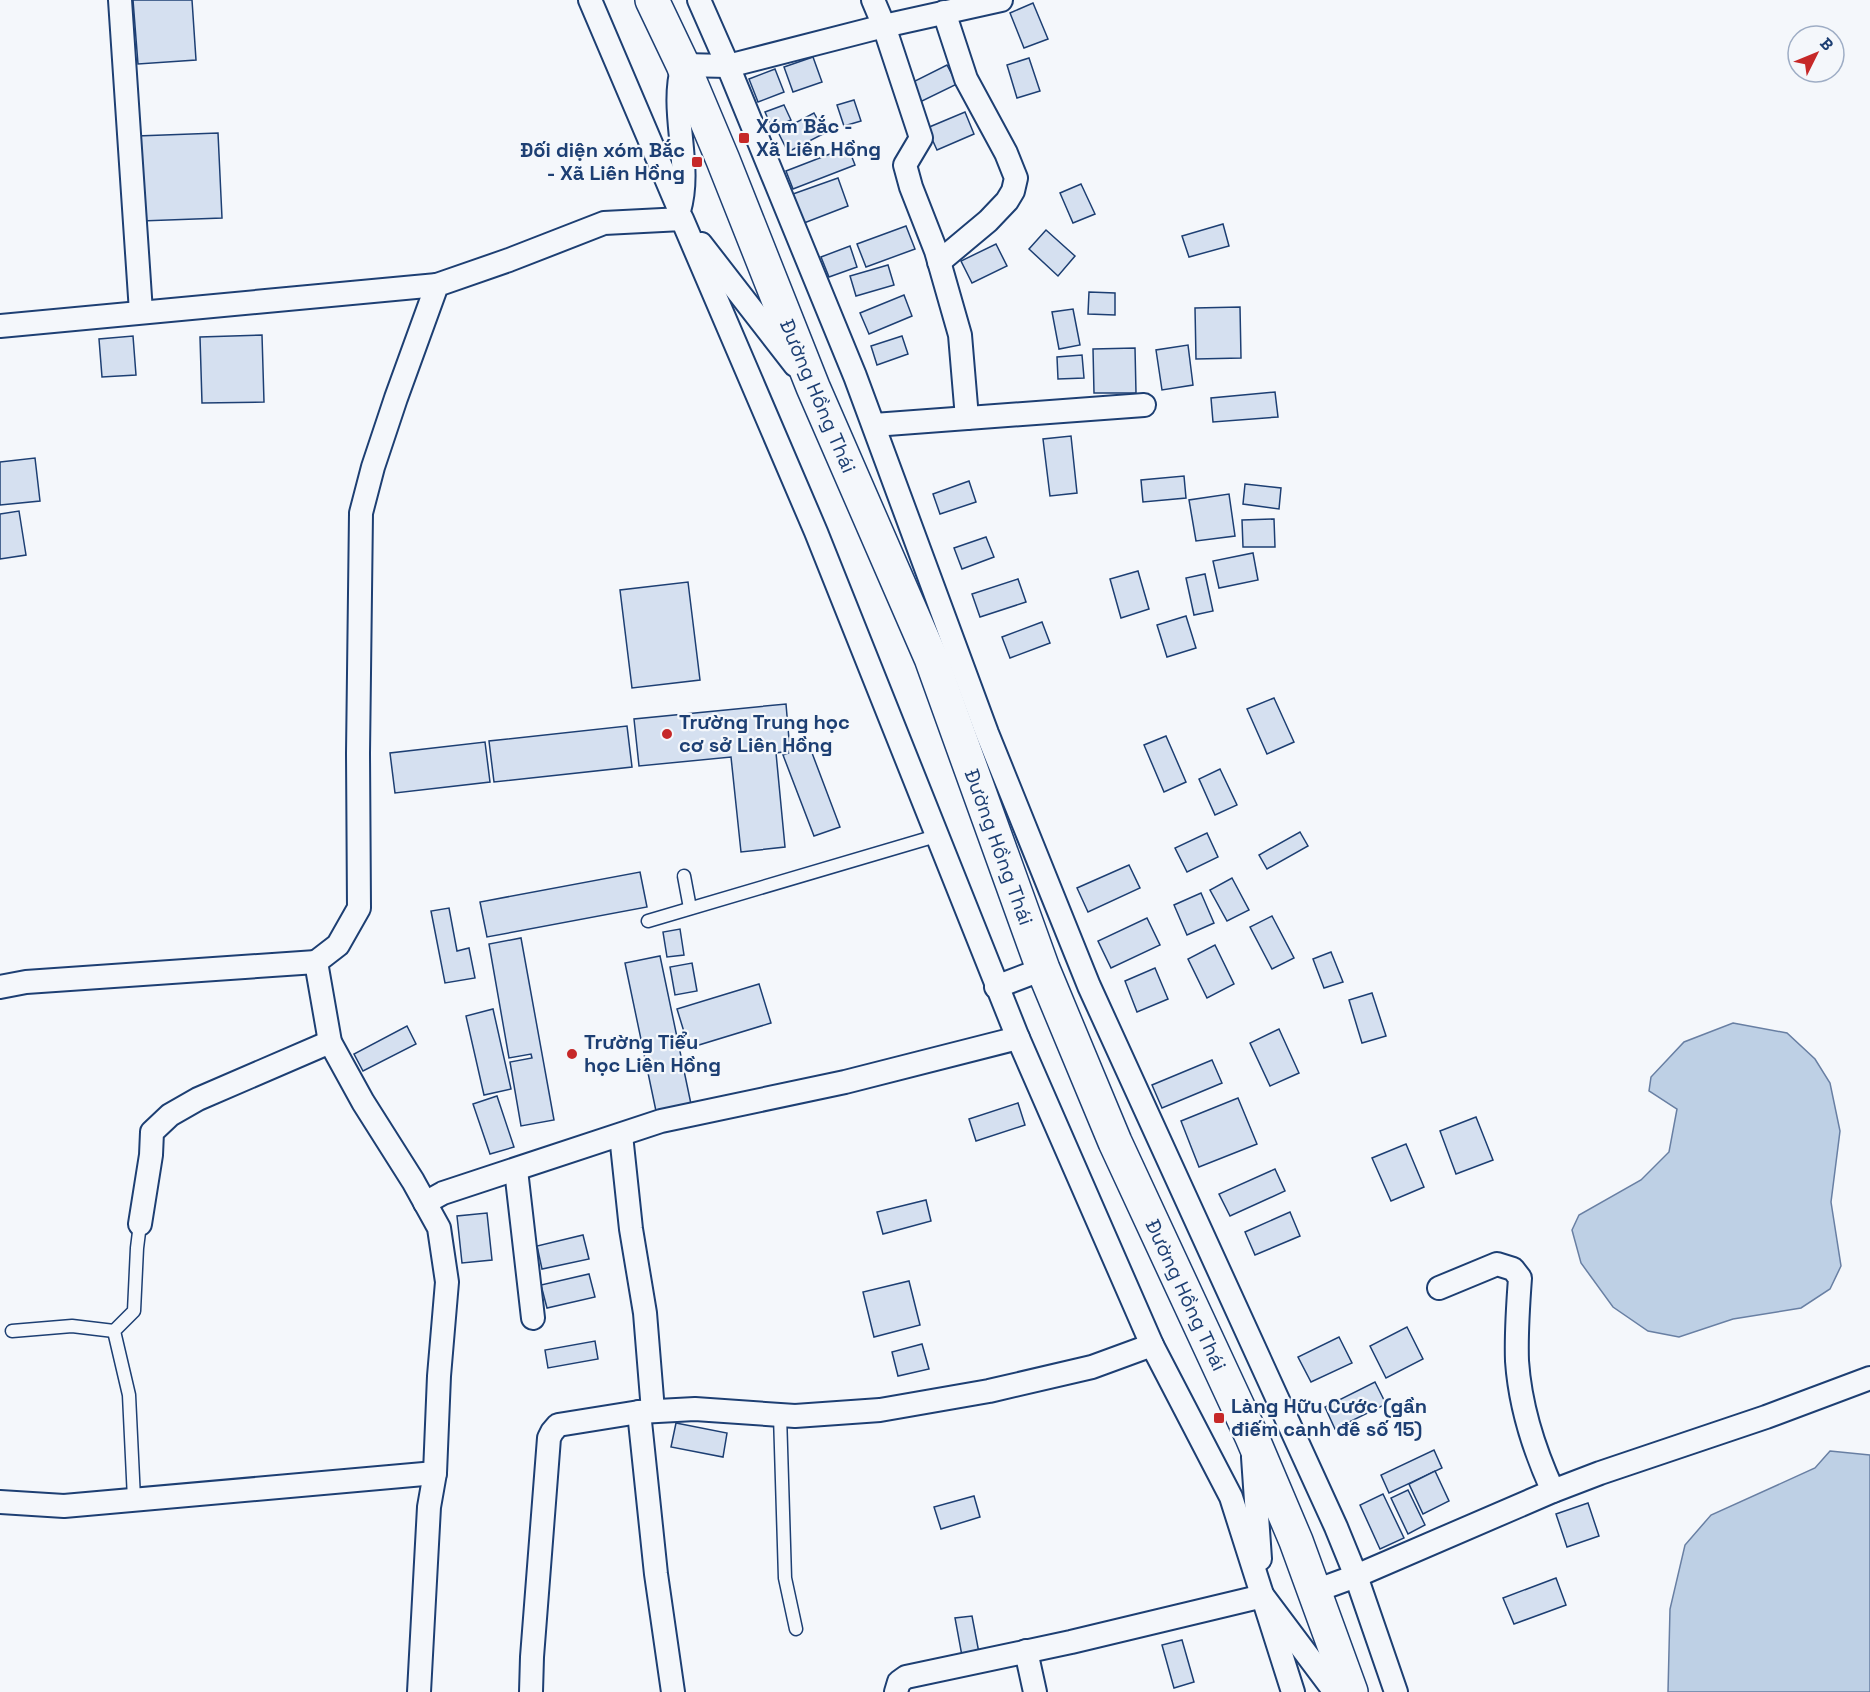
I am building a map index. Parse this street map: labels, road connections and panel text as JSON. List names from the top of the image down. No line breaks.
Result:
{"streets":{"main road":["Đường Hồng Thái"]},"places":{"transit":["Xóm Bắc - Xã Liên Hồng","Đối diện xóm Bắc - Xã Liên Hồng","Làng Hữu Cước (gần điếm canh đê số 15)"],"other":["Trường Trung học cơ sở Liên Hồng","Trường Tiểu học Liên Hồng"]},"north":"top right"}
